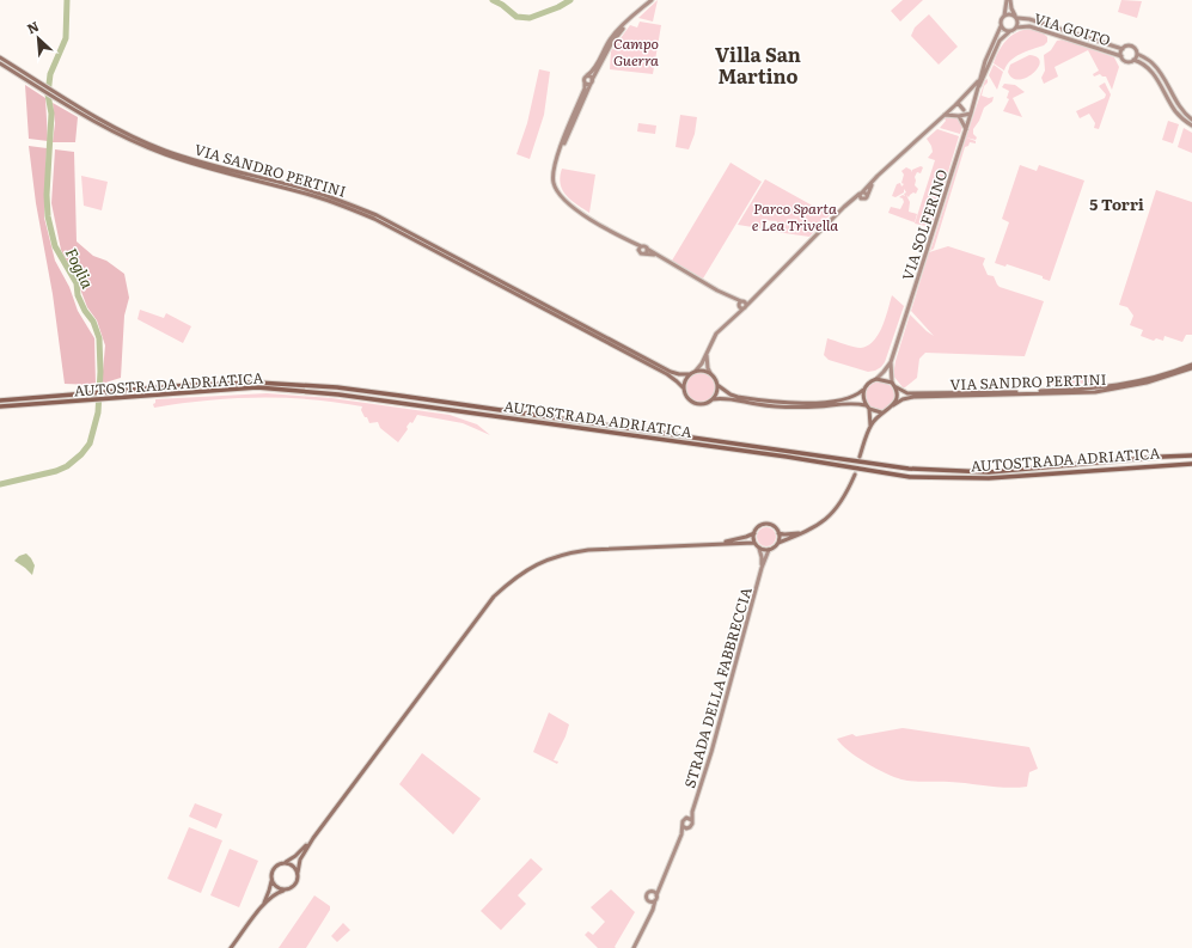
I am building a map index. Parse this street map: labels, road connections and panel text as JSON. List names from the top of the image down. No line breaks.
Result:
{"streets":{"highway":["AUTOSTRADA ADRIATICA"],"main road":["VIA SANDRO PERTINI"],"street":["VIA GOITO","VIA SOLFERINO","STRADA DELLA FABBRECCIA"]},"crossings":[["VIA GOITO","VIA SOLFERINO"],["VIA SANDRO PERTINI","VIA SOLFERINO"]],"districts":["Villa San Martino","5 Torri"],"water":["Foglia"],"parks":["Campo Guerra","Parco Sparta e Lea Trivella"],"north":"top left"}
